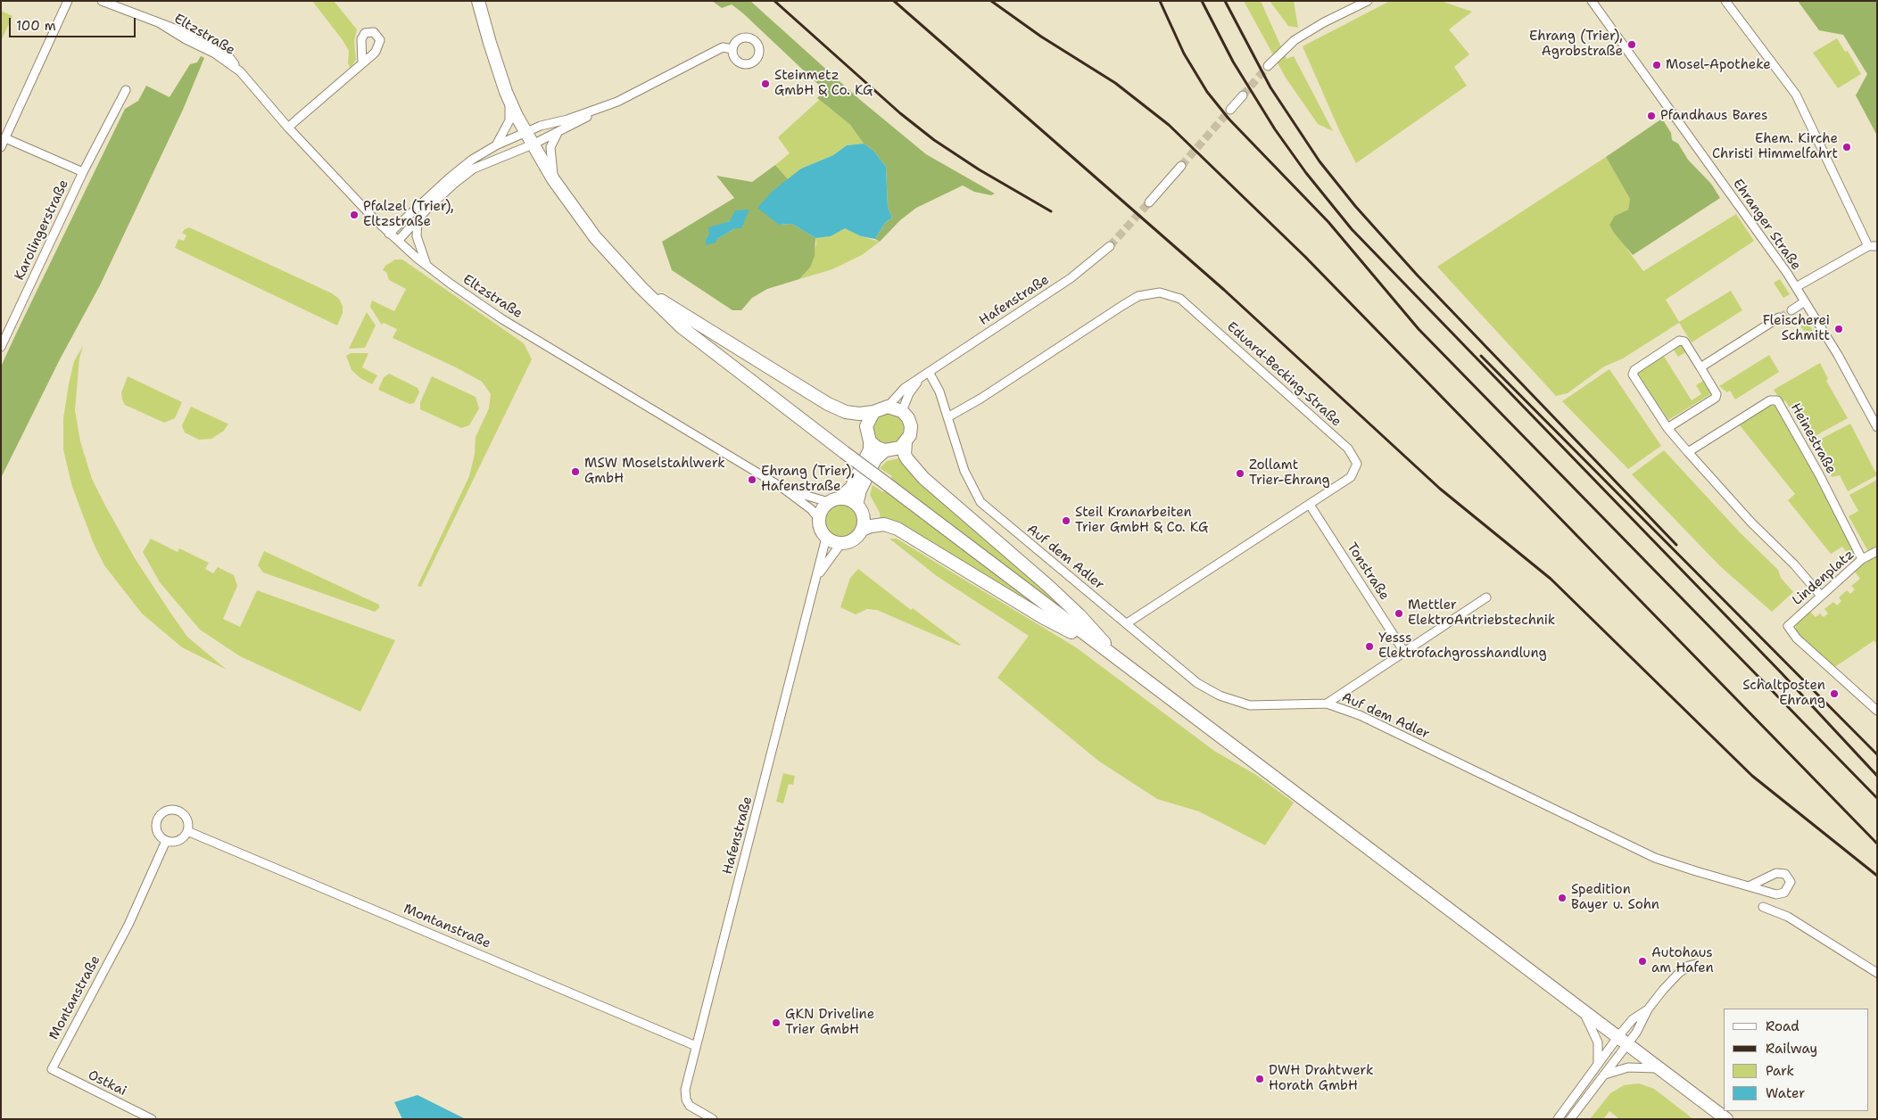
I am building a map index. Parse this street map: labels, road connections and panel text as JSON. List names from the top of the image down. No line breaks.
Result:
{"streets":{"street":["Eltzstraße","Ehranger Straße","Karolingerstraße","Hafenstraße","Eduard-Becking-Straße","Heinestraße","Auf dem Adler","Tonstraße","Lindenplatz","Montanstraße","Ostkai"]},"crossings":[["Eltzstraße","Hafenstraße"],["Hafenstraße","Auf dem Adler"],["Hafenstraße","Montanstraße"],["Eduard-Becking-Straße","Auf dem Adler"],["Eduard-Becking-Straße","Tonstraße"],["Heinestraße","Lindenplatz"],["Montanstraße","Ostkai"]],"places":["Ehrang (Trier), Agrobstraße","Mosel-Apotheke","Steinmetz GmbH & Co. KG","Pfandhaus Bares","Ehem. Kirche Christi Himmelfahrt","Pfalzel (Trier), Eltzstraße","Fleischerei Schmitt","MSW Moselstahlwerk GmbH","Zollamt Trier-Ehrang","Ehrang (Trier), Hafenstraße","Steil Kranarbeiten Trier GmbH & Co. KG","Mettler ElektroAntriebstechnik","Yesss Elektrofachgrosshandlung","Schaltposten Ehrang","Spedition Bayer u. Sohn","Autohaus am Hafen","GKN Driveline Trier GmbH","DWH Drahtwerk Horath GmbH"],"legend":["Road","Railway","Park","Water"],"scale_bar":"100 m"}
